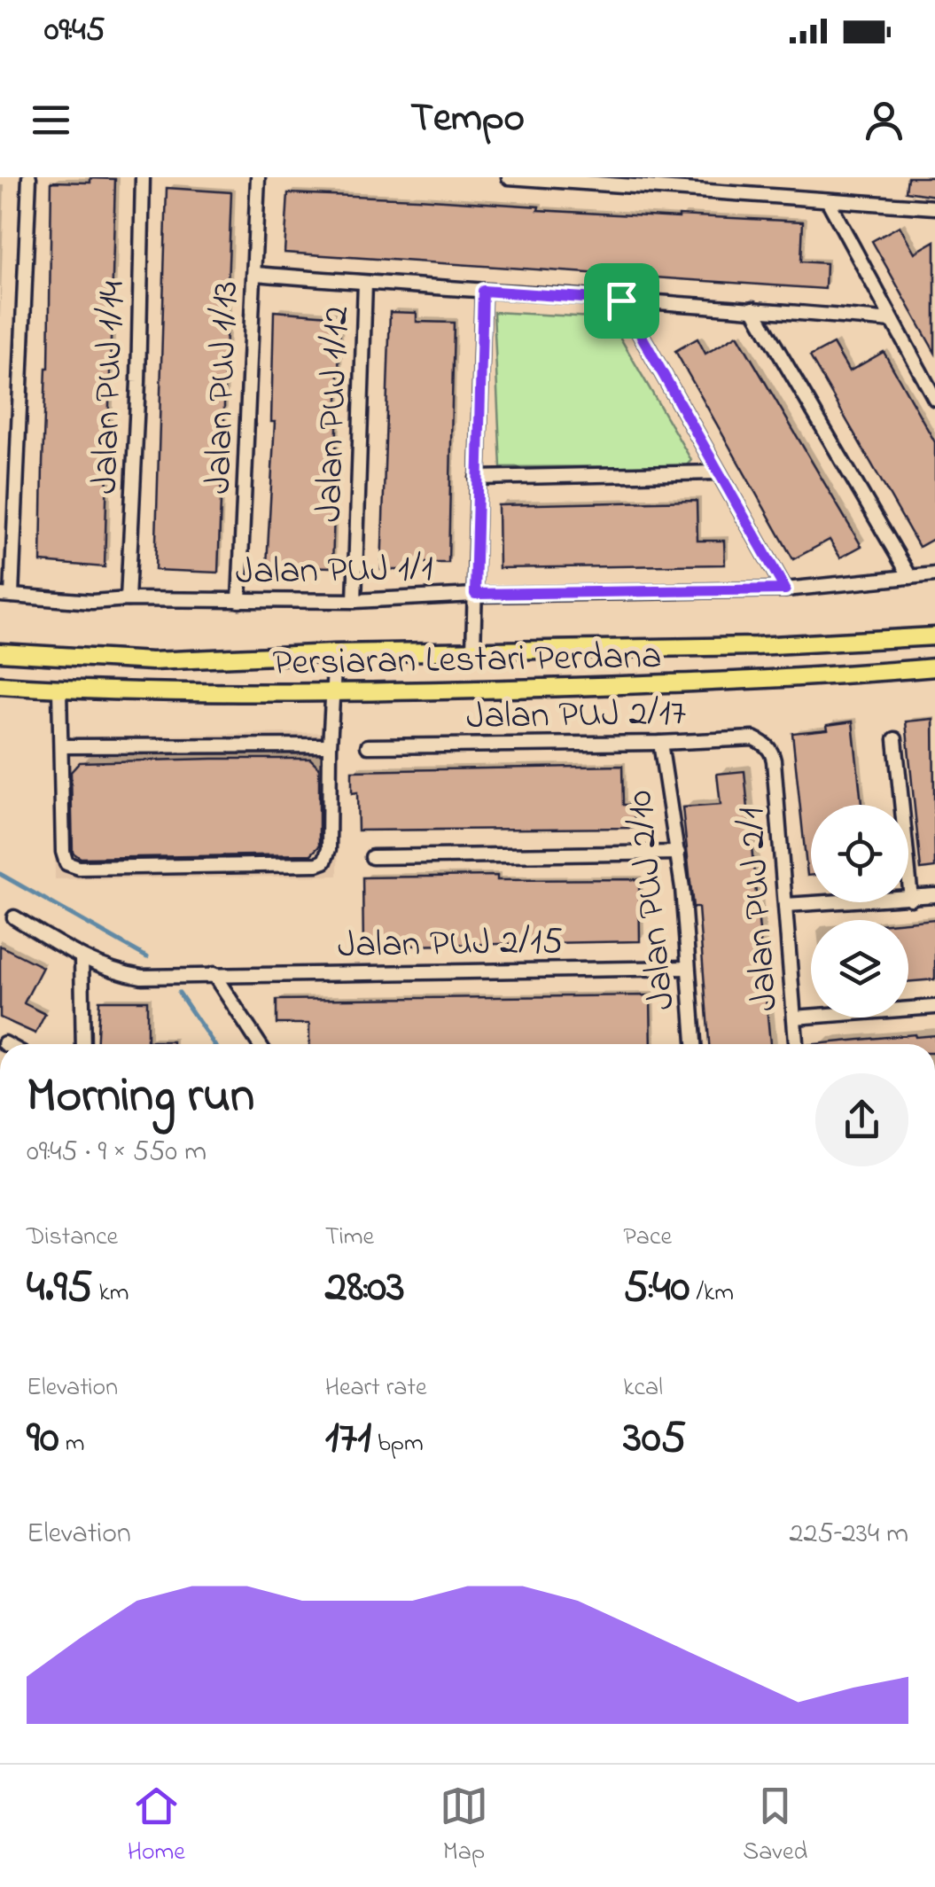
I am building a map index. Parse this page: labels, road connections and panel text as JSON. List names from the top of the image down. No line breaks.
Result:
{"streets":{"main road":["Persiaran Lestari Perdana"],"street":["Jalan PUJ 1/14","Jalan PUJ 1/13","Jalan PUJ 1/12","Jalan PUJ 1/1","Jalan PUJ 2/17","Jalan PUJ 2/10","Jalan PUJ 2/1","Jalan PUJ 2/15"]},"crossings":[["Jalan PUJ 1/14","Jalan PUJ 1/1"],["Jalan PUJ 1/13","Jalan PUJ 1/1"],["Jalan PUJ 1/12","Jalan PUJ 1/1"],["Jalan PUJ 2/17","Jalan PUJ 2/10"],["Jalan PUJ 2/17","Jalan PUJ 2/1"],["Jalan PUJ 2/10","Jalan PUJ 2/15"]],"page":{"status":"09:45","header":"Tempo","heading":["Morning run","09:45 · 9 × 550 m"],"stats":[["Distance","4.95 km"],["Time","28:03"],["Pace","5:40 /km"],["Elevation","90 m"],["Heart rate","171 bpm"],["kcal","305"]],"chart":["Elevation","225–234 m"],"tabs":["Home","Map","Saved"]}}
